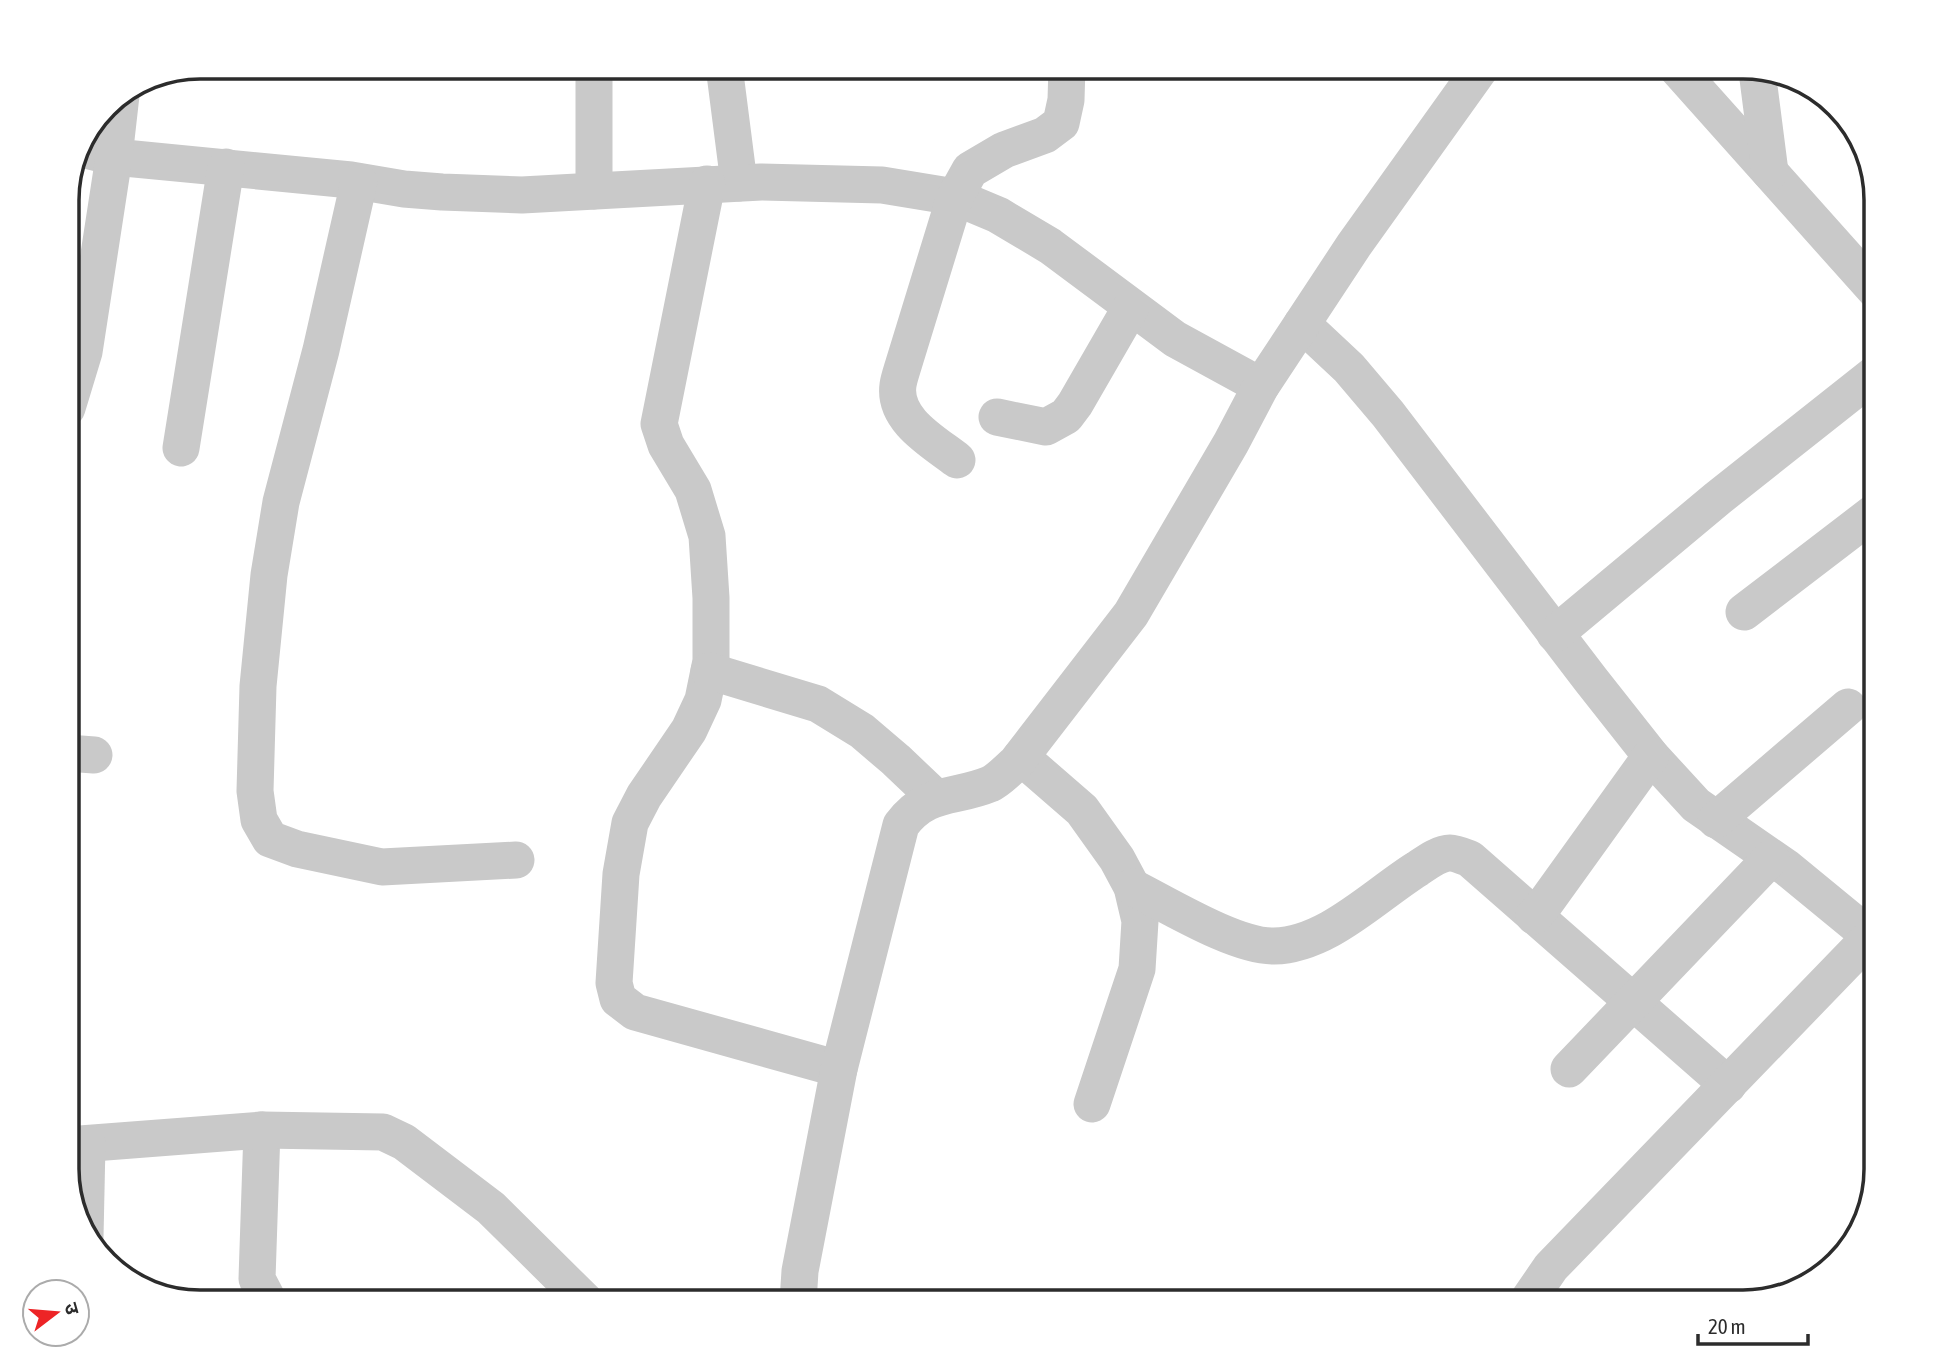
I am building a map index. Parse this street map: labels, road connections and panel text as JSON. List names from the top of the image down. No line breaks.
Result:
{"scale_bar":"20 m","north":"right"}
